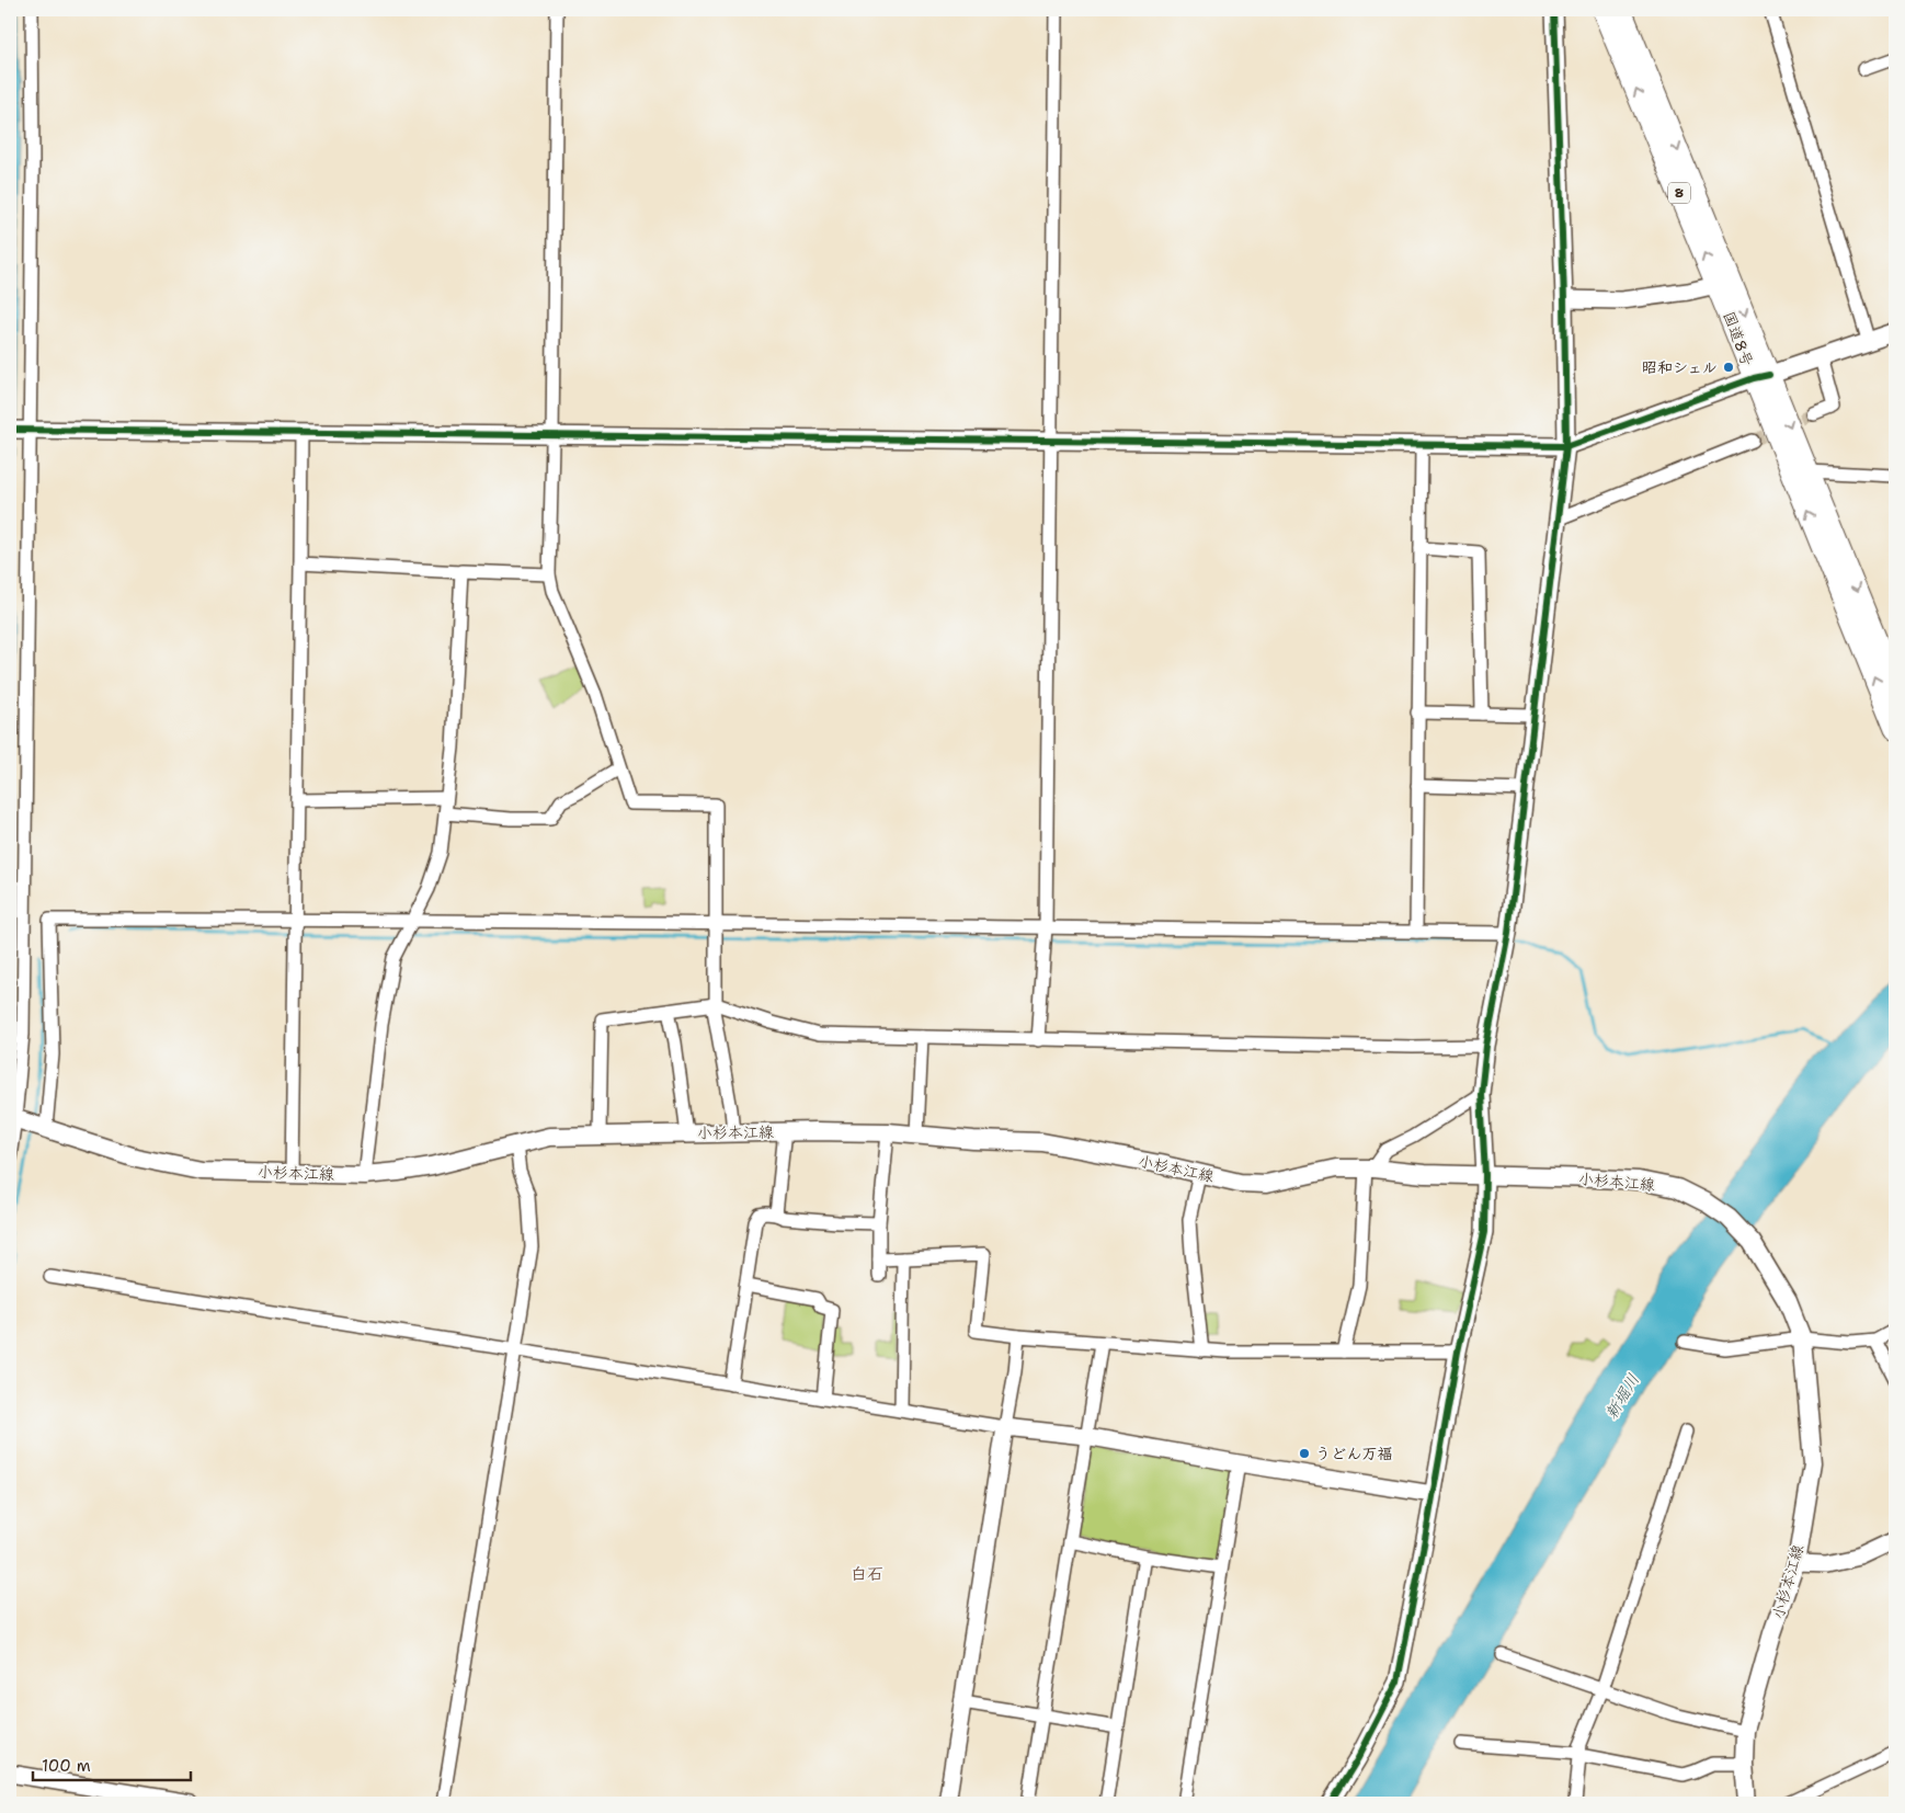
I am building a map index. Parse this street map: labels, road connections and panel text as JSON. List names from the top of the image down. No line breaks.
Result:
{"streets":{"highway":["8","国道8号"],"main road":["小杉本江線"]},"districts":["白石"],"water":["新堀川"],"places":["昭和シェル","うどん万福"],"scale_bar":"100 m"}
